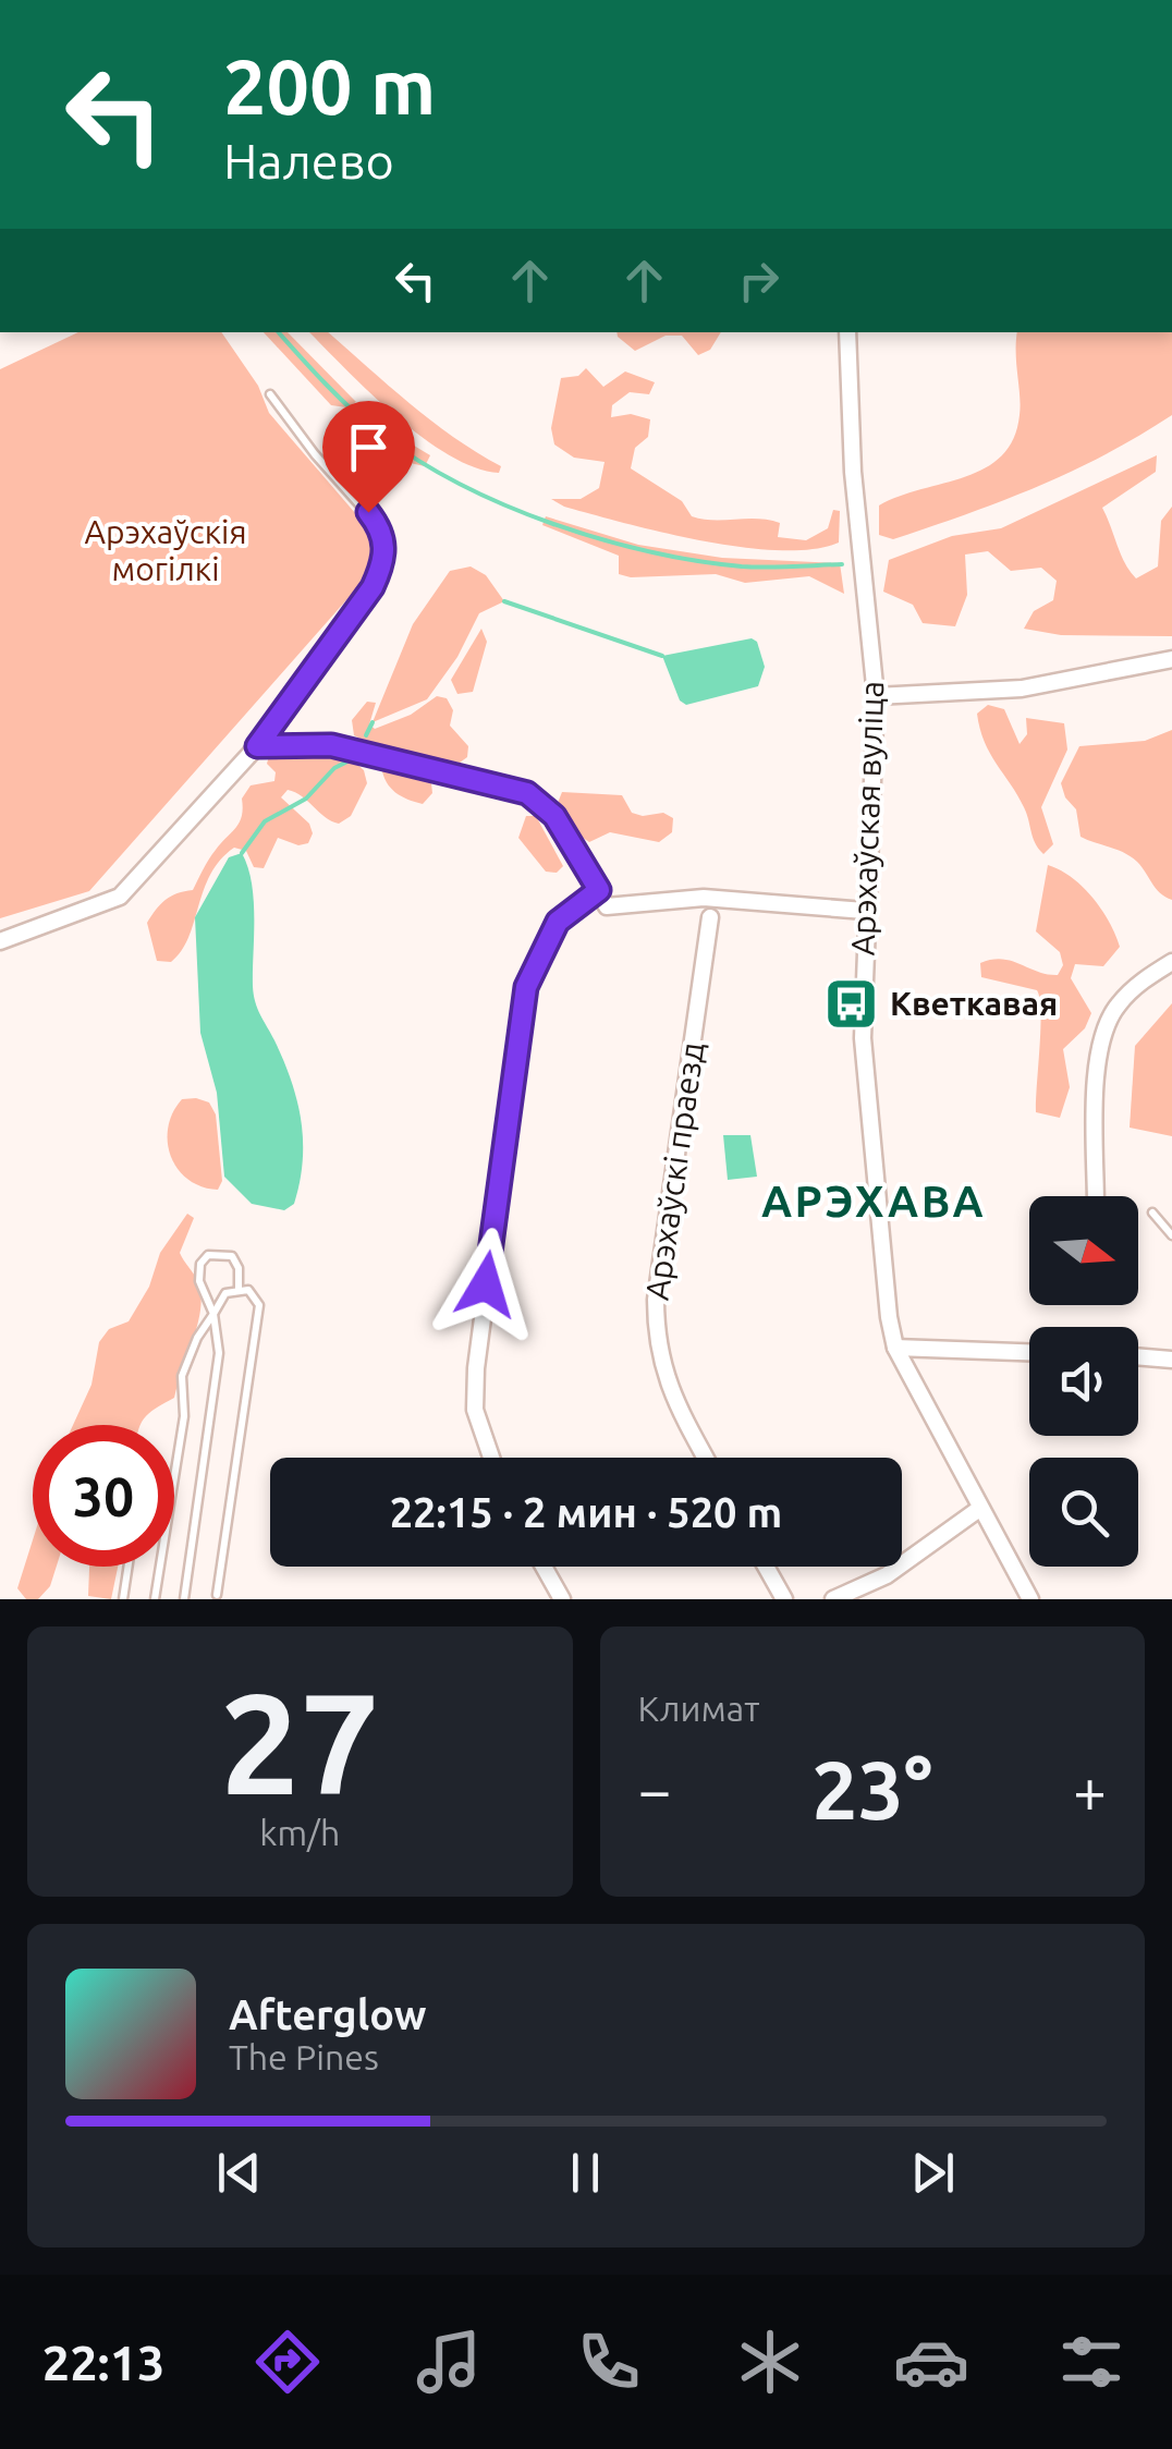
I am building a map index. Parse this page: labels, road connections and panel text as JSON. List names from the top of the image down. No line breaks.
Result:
{"streets":{"street":["Арэхаўская вуліца","Арэхаўскі праезд"]},"districts":["АРЭХАВА"],"parks":["Арэхаўскія могілкі"],"places":{"bus stop":["Кветкавая"]},"north":"right","page":{"turn":["200 m","Налево"],"limit":"30","trip":"22:15 · 2 мин · 520 m","tile":[["27","km/h"],"Климат"],"heat":["−","23°","+"],"song":["Afterglow","The Pines"],"tabs":"22:13"}}
